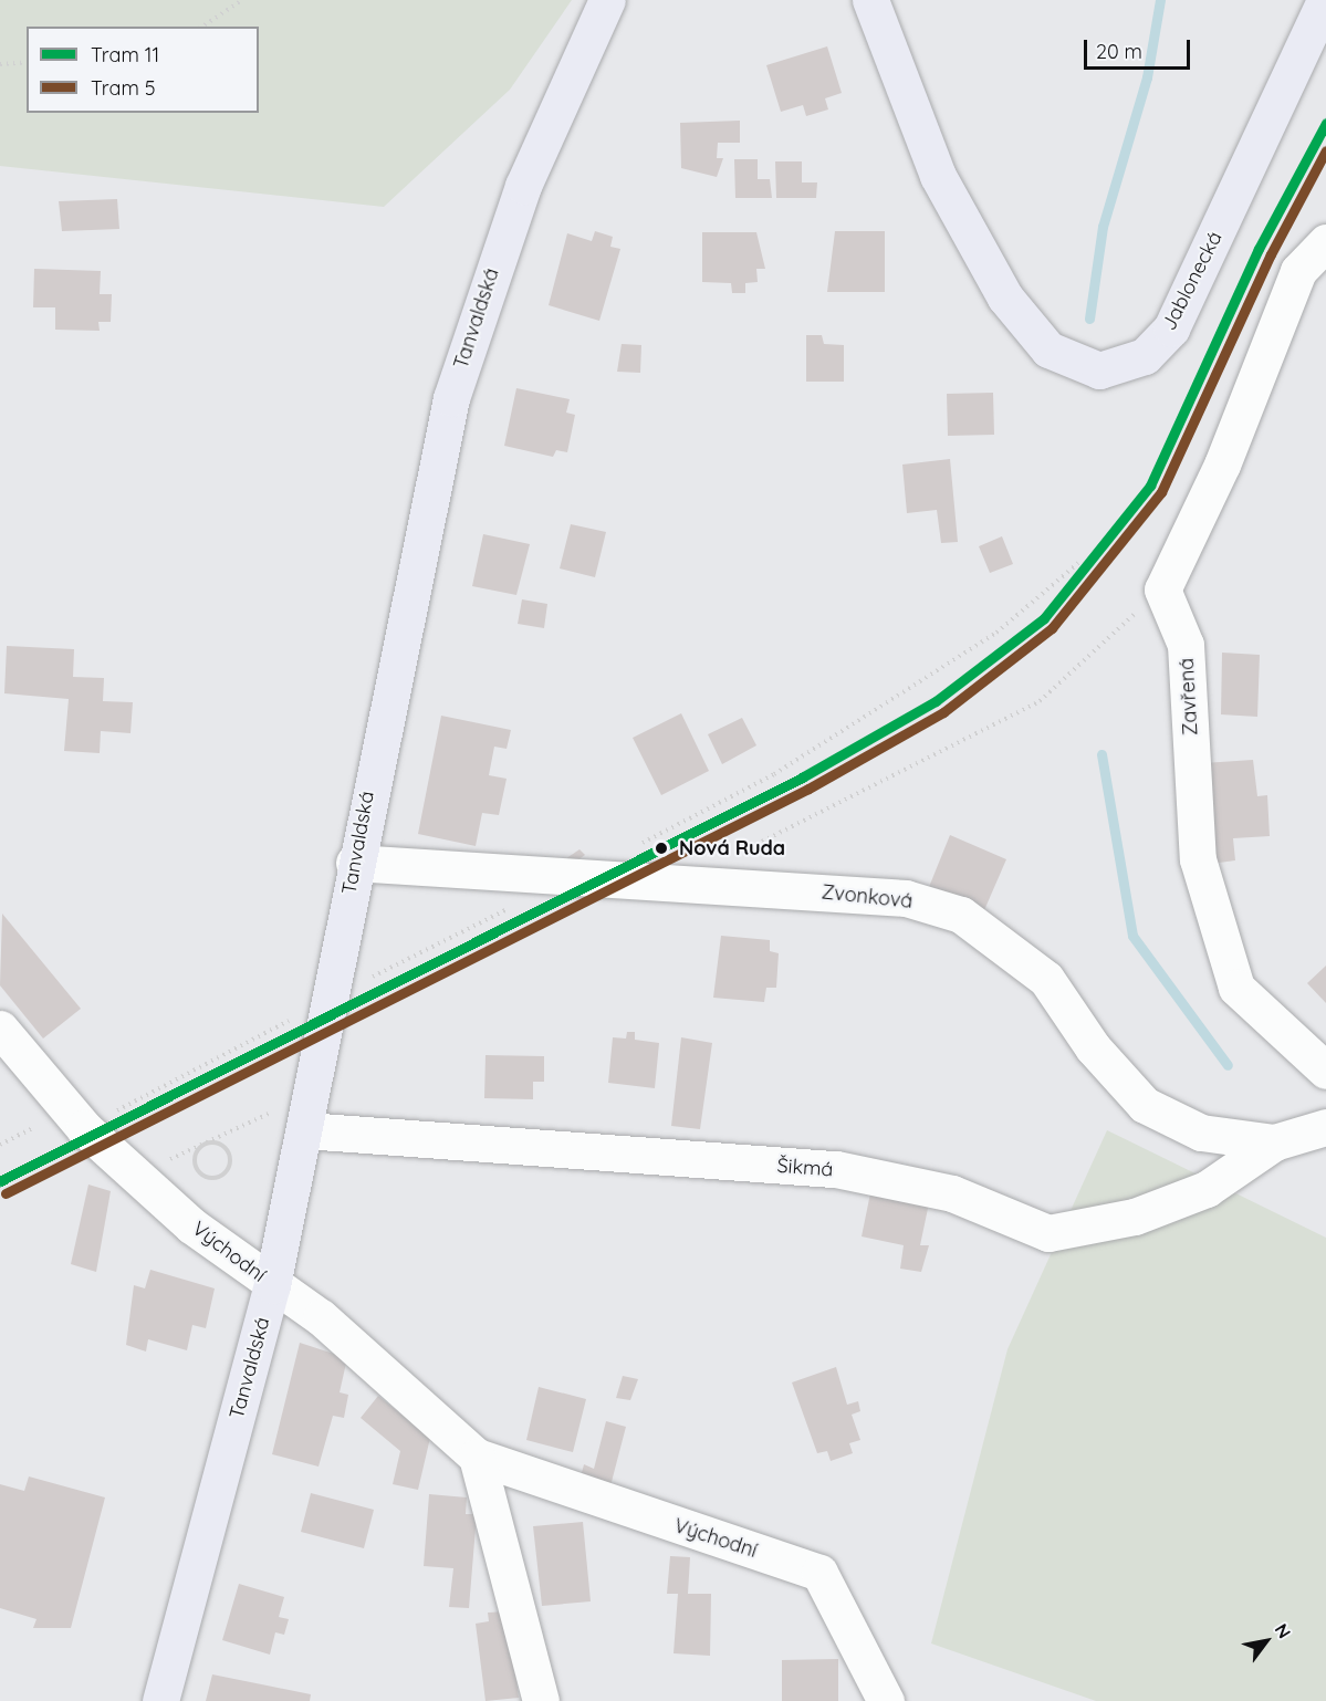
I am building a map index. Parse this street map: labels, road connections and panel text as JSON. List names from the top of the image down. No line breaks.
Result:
{"streets":{"main road":["Jablonecká","Tanvaldská"],"street":["Zavřená","Zvonková","Šikmá","Východní"]},"crossings":[["Tanvaldská","Zvonková"],["Tanvaldská","Šikmá"],["Tanvaldská","Východní"],["Zvonková","Šikmá"]],"places":["Nová Ruda"],"lines":["tram line 11","tram line 5"],"legend":["Tram 11","Tram 5"],"scale_bar":"20 m","north":"top right"}
